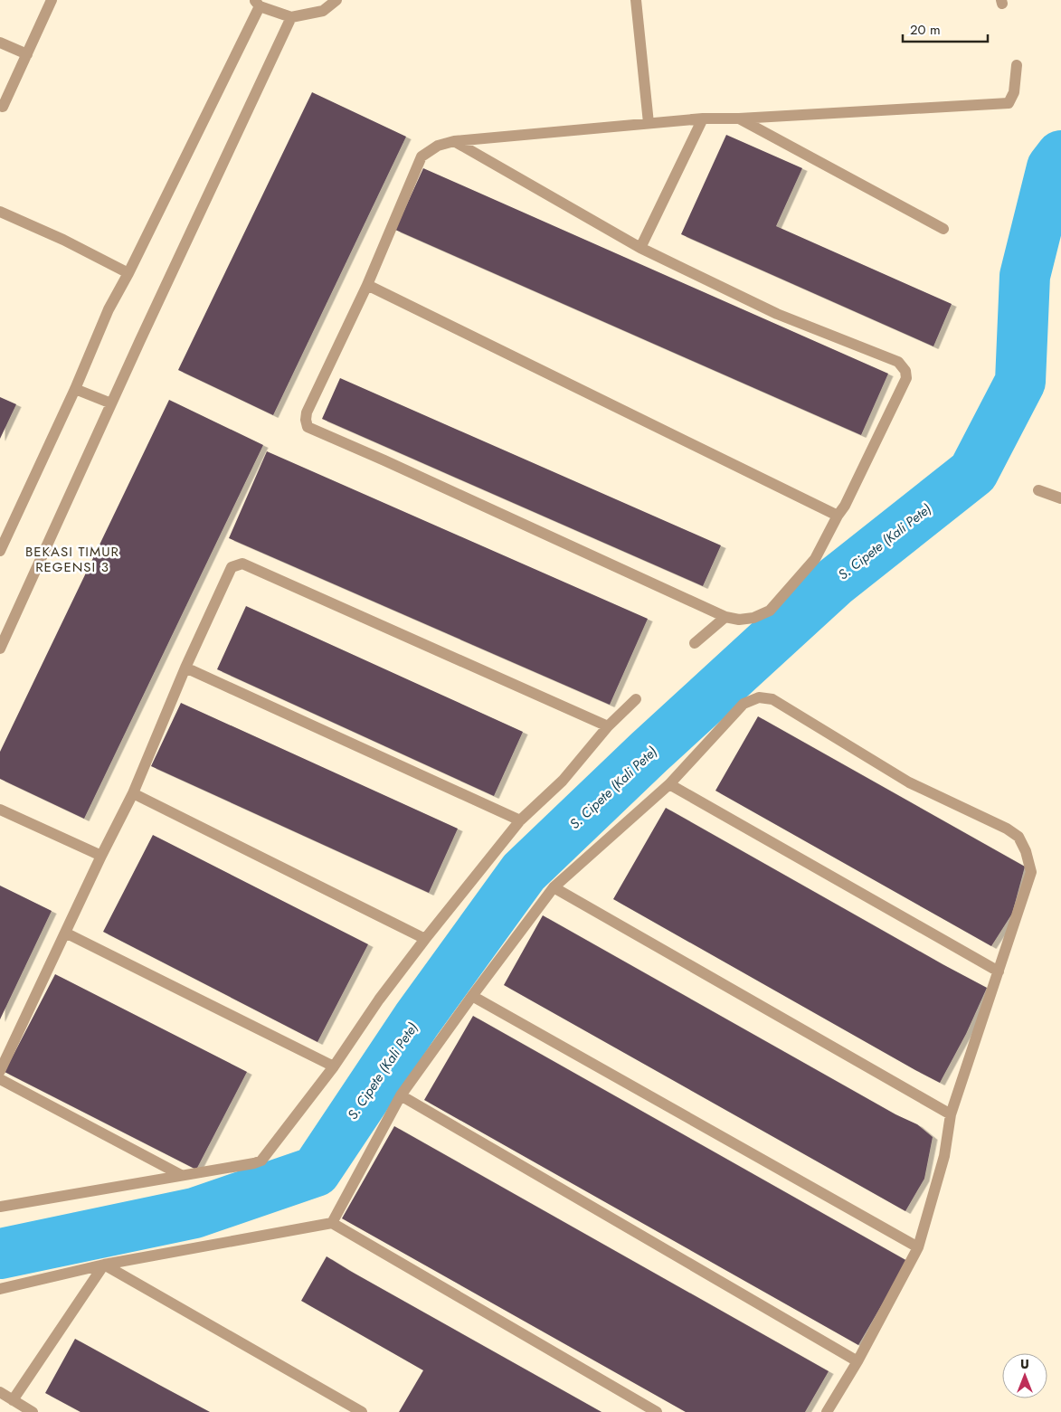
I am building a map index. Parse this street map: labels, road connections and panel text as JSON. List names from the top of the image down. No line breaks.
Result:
{"districts":["BEKASI TIMUR REGENSI 3"],"water":["S. Cipete (Kali Pete)"],"scale_bar":"20 m","north":"top"}
